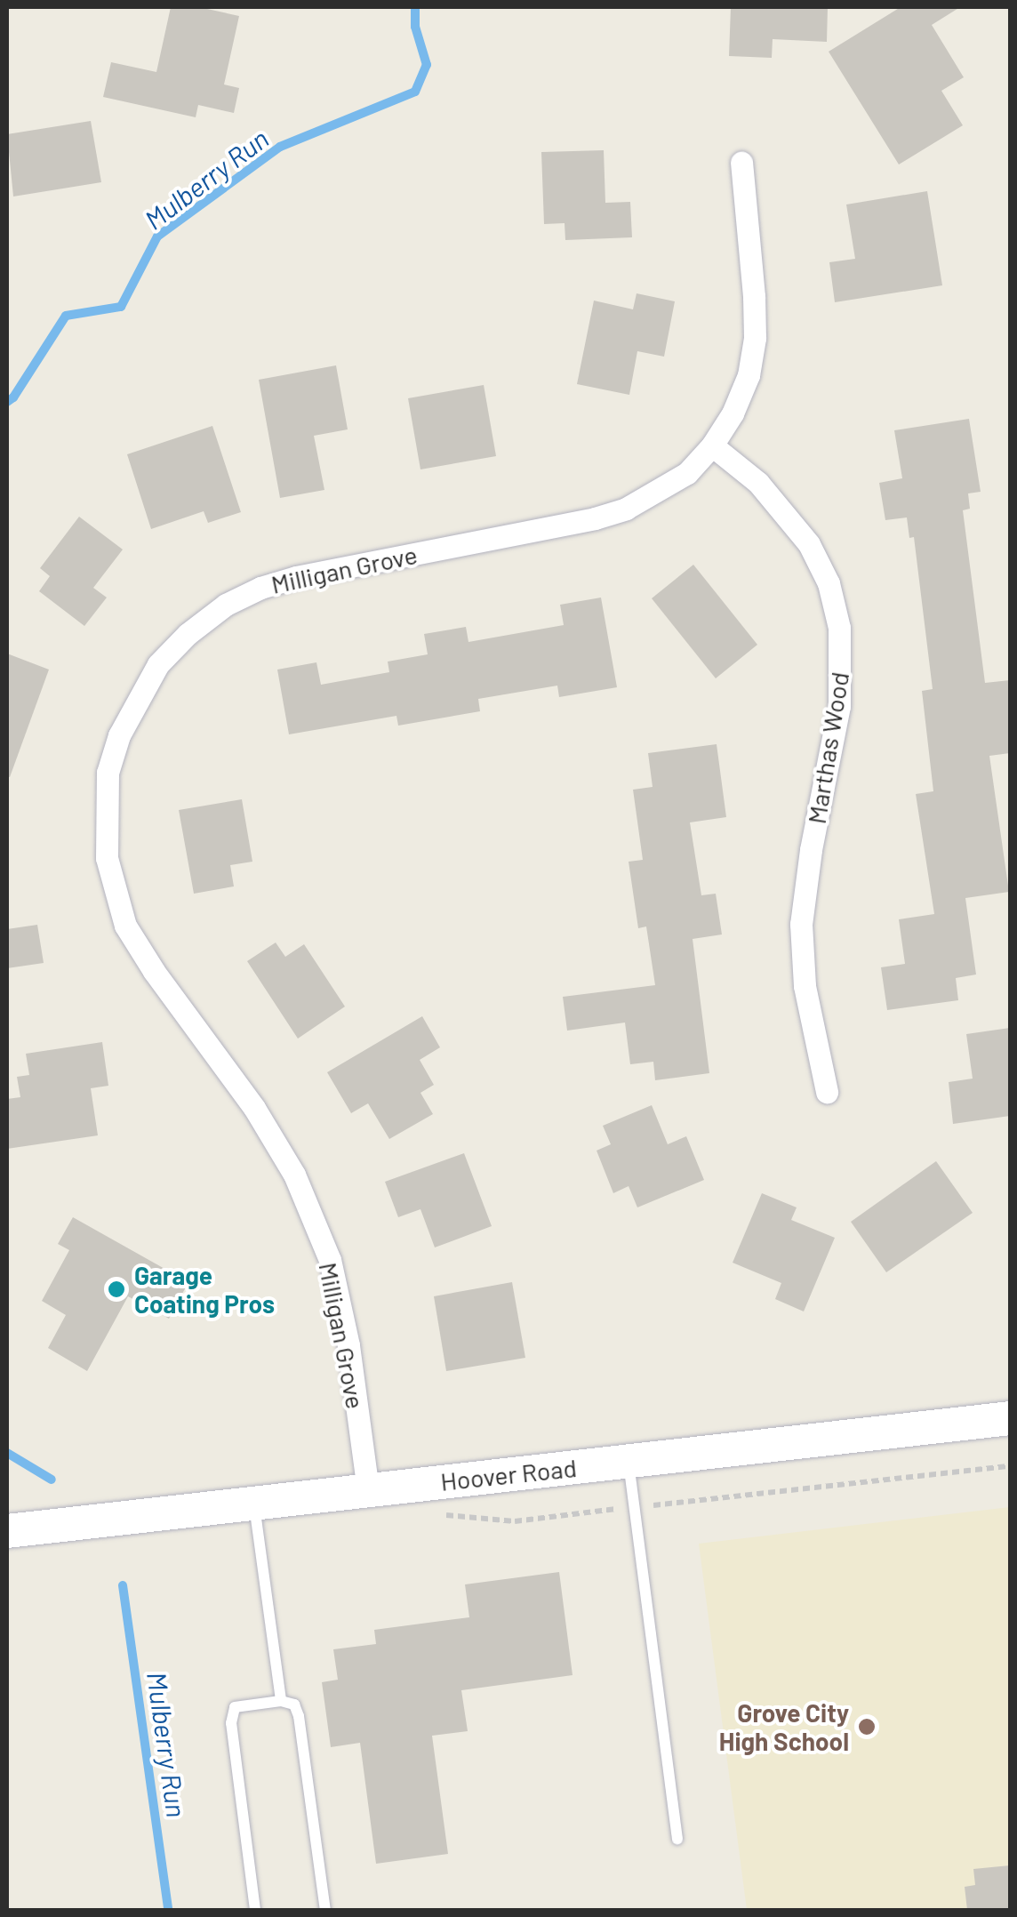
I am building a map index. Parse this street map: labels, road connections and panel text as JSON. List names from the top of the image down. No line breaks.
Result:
{"streets":{"main road":["Hoover Road"],"street":["Milligan Grove","Marthas Wood"]},"crossings":[["Milligan Grove","Marthas Wood"],["Milligan Grove","Hoover Road"]],"water":["Mulberry Run"],"places":["Garage Coating Pros","Grove City High School"]}
